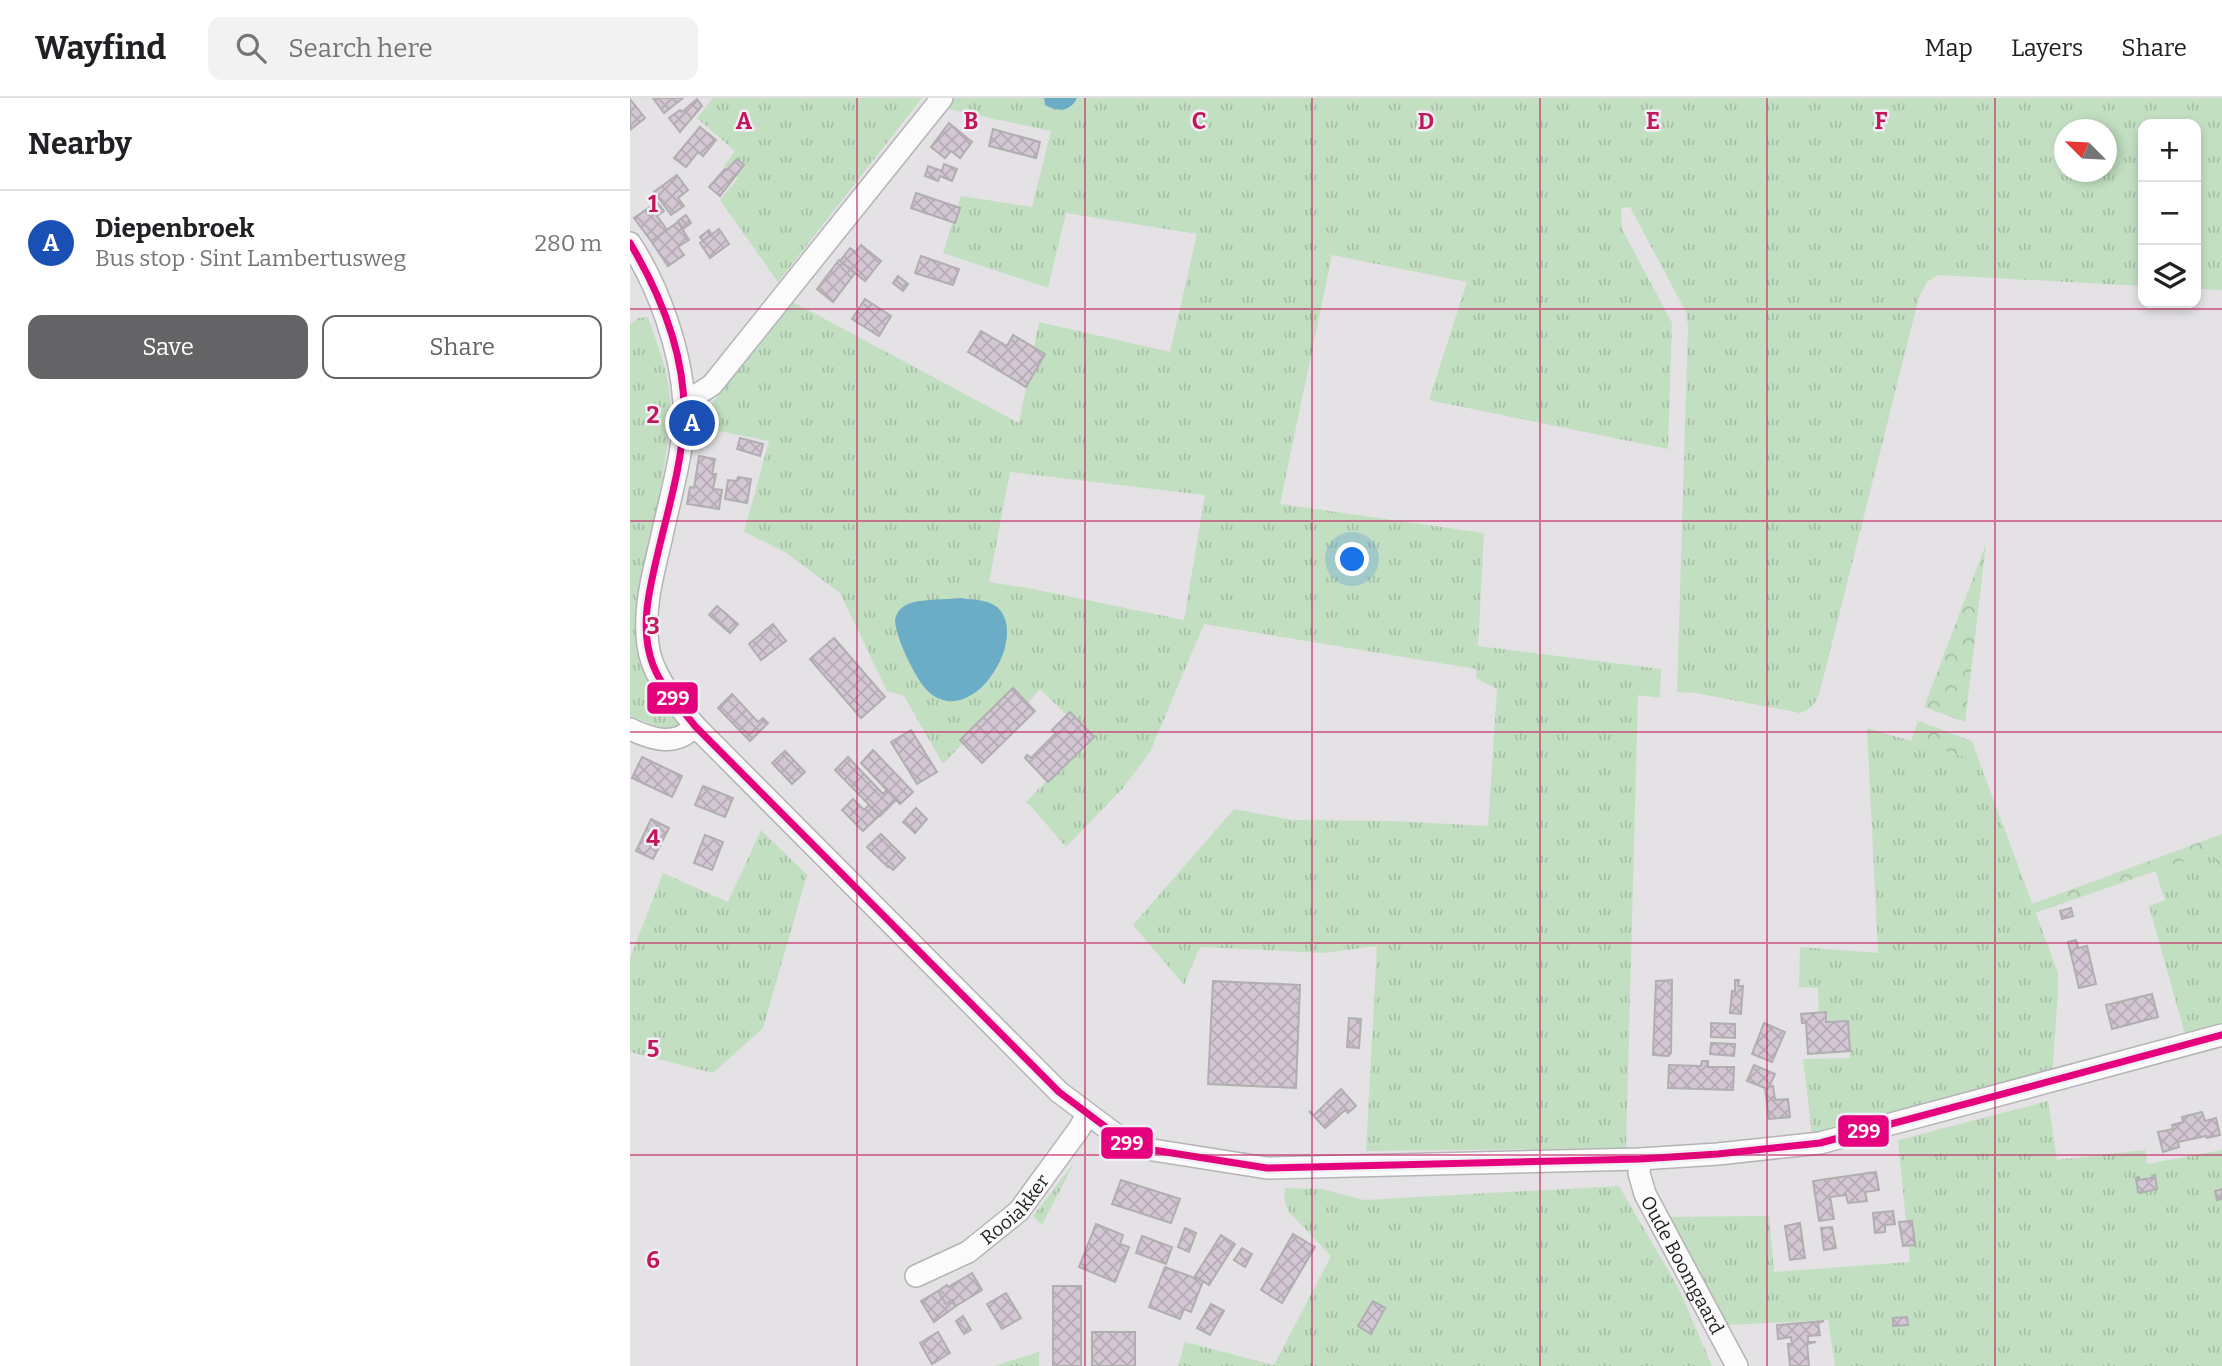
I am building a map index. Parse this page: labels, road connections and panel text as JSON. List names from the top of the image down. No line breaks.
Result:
{"streets":{"street":["Rooiakker","Oude Boomgaard"]},"lines":["transit line 299"],"north":"top left","page":{"header":"Wayfind","search":"Search here","nav":["Map","Layers","Share"],"heading":"Nearby","map_buttons":["+","−"],"list":[{"mark":"A","name":"Diepenbroek","note":"Bus stop · Sint Lambertusweg","value":"280 m"}],"buttons":["Save","Share"],"pins":"A"},"grid":{"columns":["A","B","C","D","E","F"],"rows":["1","2","3","4","5","6"]}}
